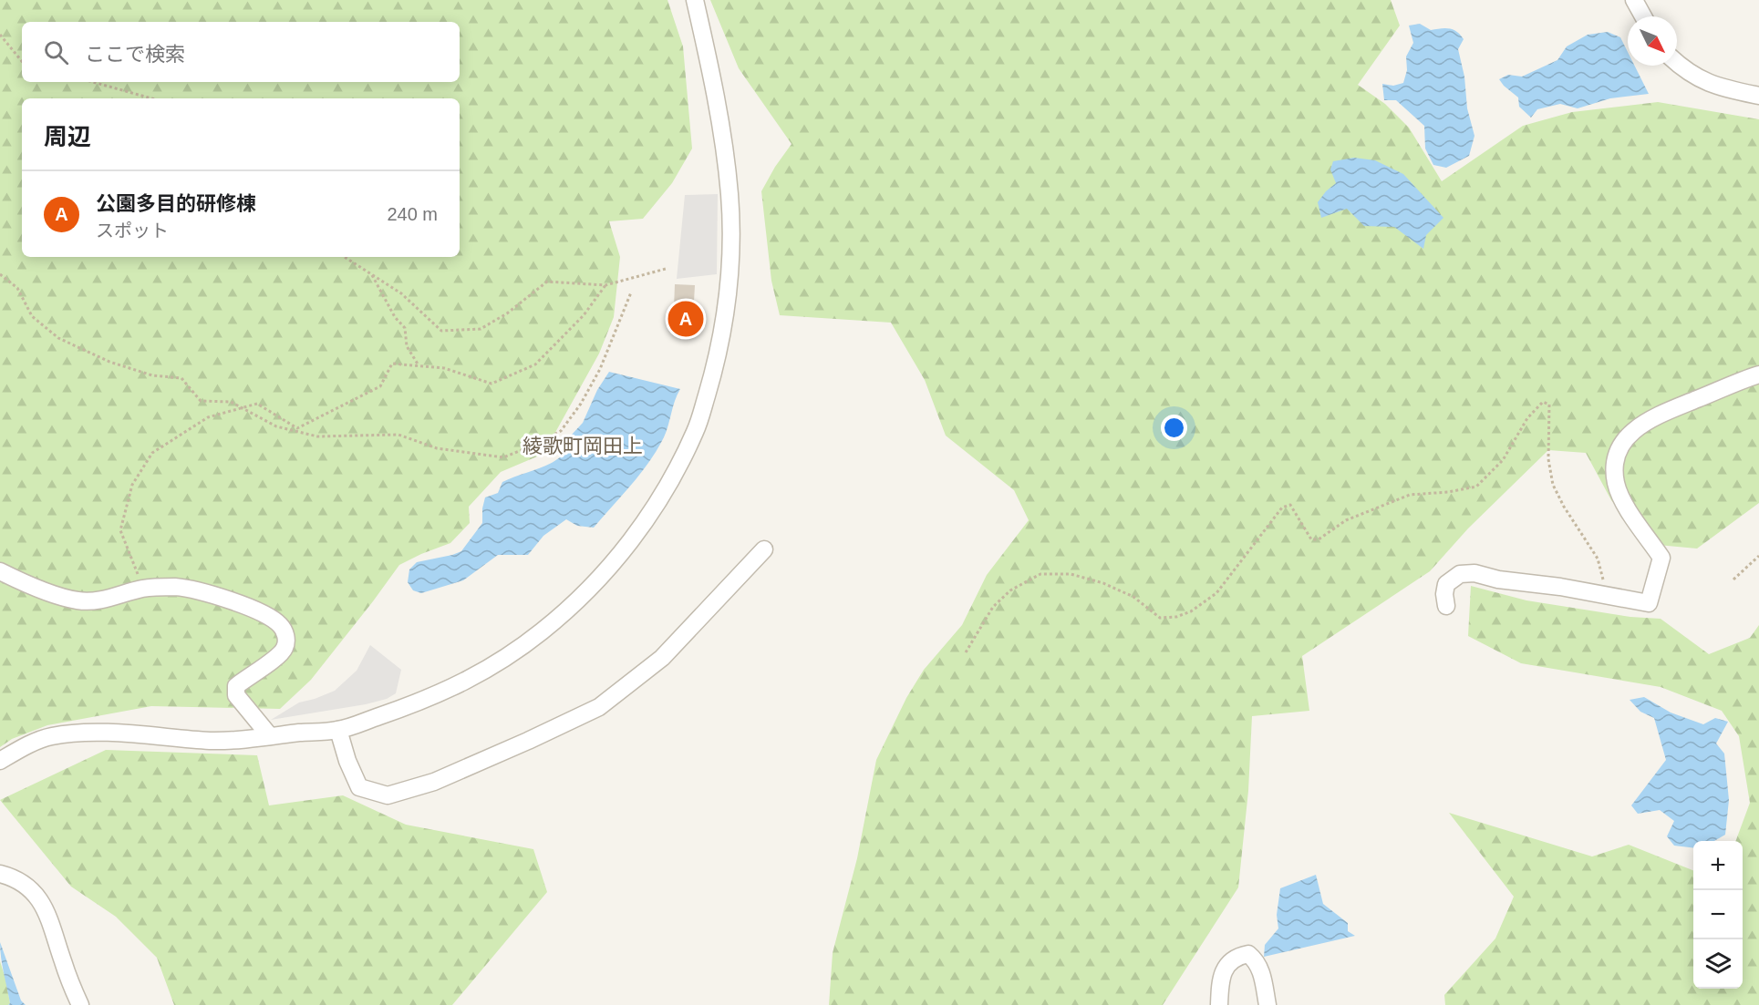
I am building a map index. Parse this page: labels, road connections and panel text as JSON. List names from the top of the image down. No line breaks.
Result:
{"districts":["綾歌町岡田上"],"north":"bottom right","page":{"search":"ここで検索","heading":"周辺","list":[{"mark":"A","name":"公園多目的研修棟","note":"スポット","value":"240 m"}],"pins":"A","map_buttons":["+","−"]}}
